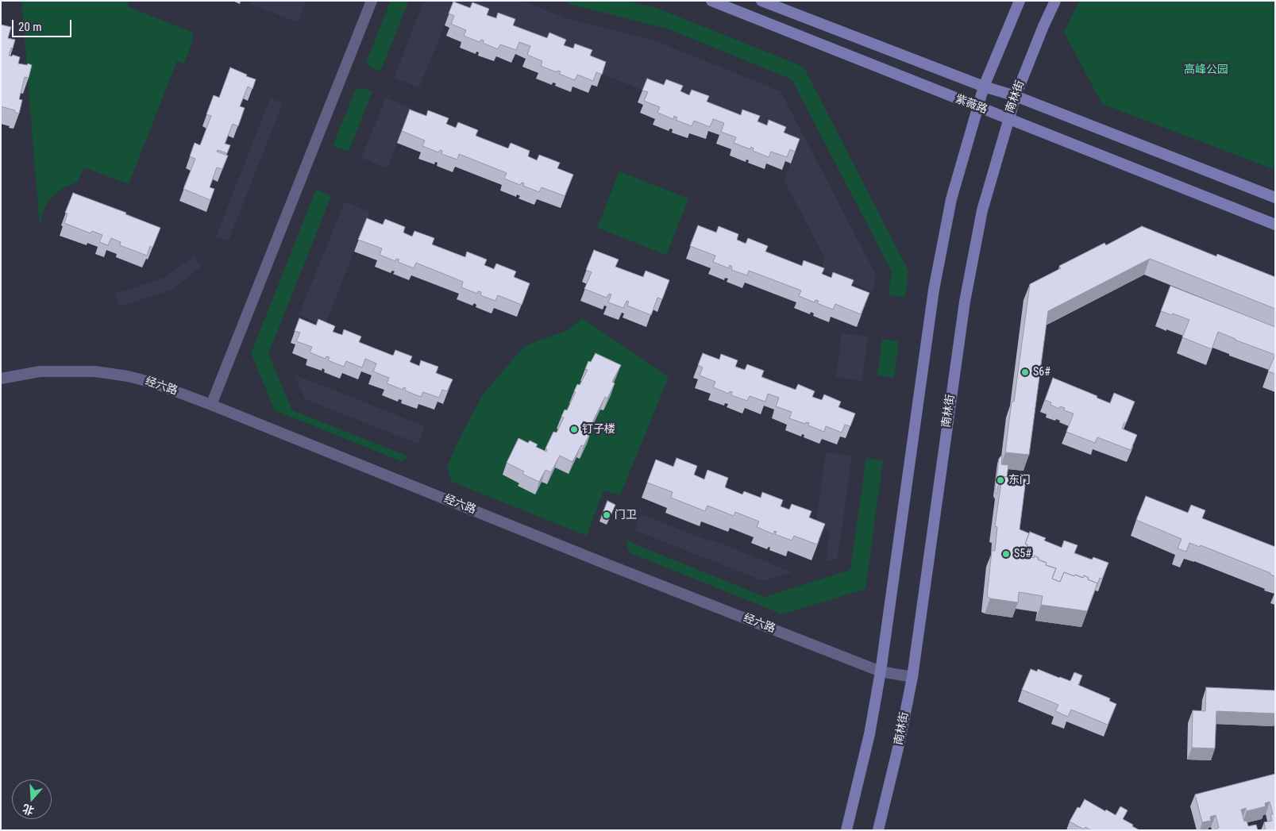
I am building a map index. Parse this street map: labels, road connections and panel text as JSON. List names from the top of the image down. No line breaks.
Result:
{"streets":{"main road":["南林街","紫薇路"],"street":["经六路"]},"crossings":[["南林街","紫薇路"],["南林街","经六路"]],"parks":["高峰公园"],"places":["S6#","钉子楼","东门","门卫","S5#"],"scale_bar":"20 m","north":"bottom"}
